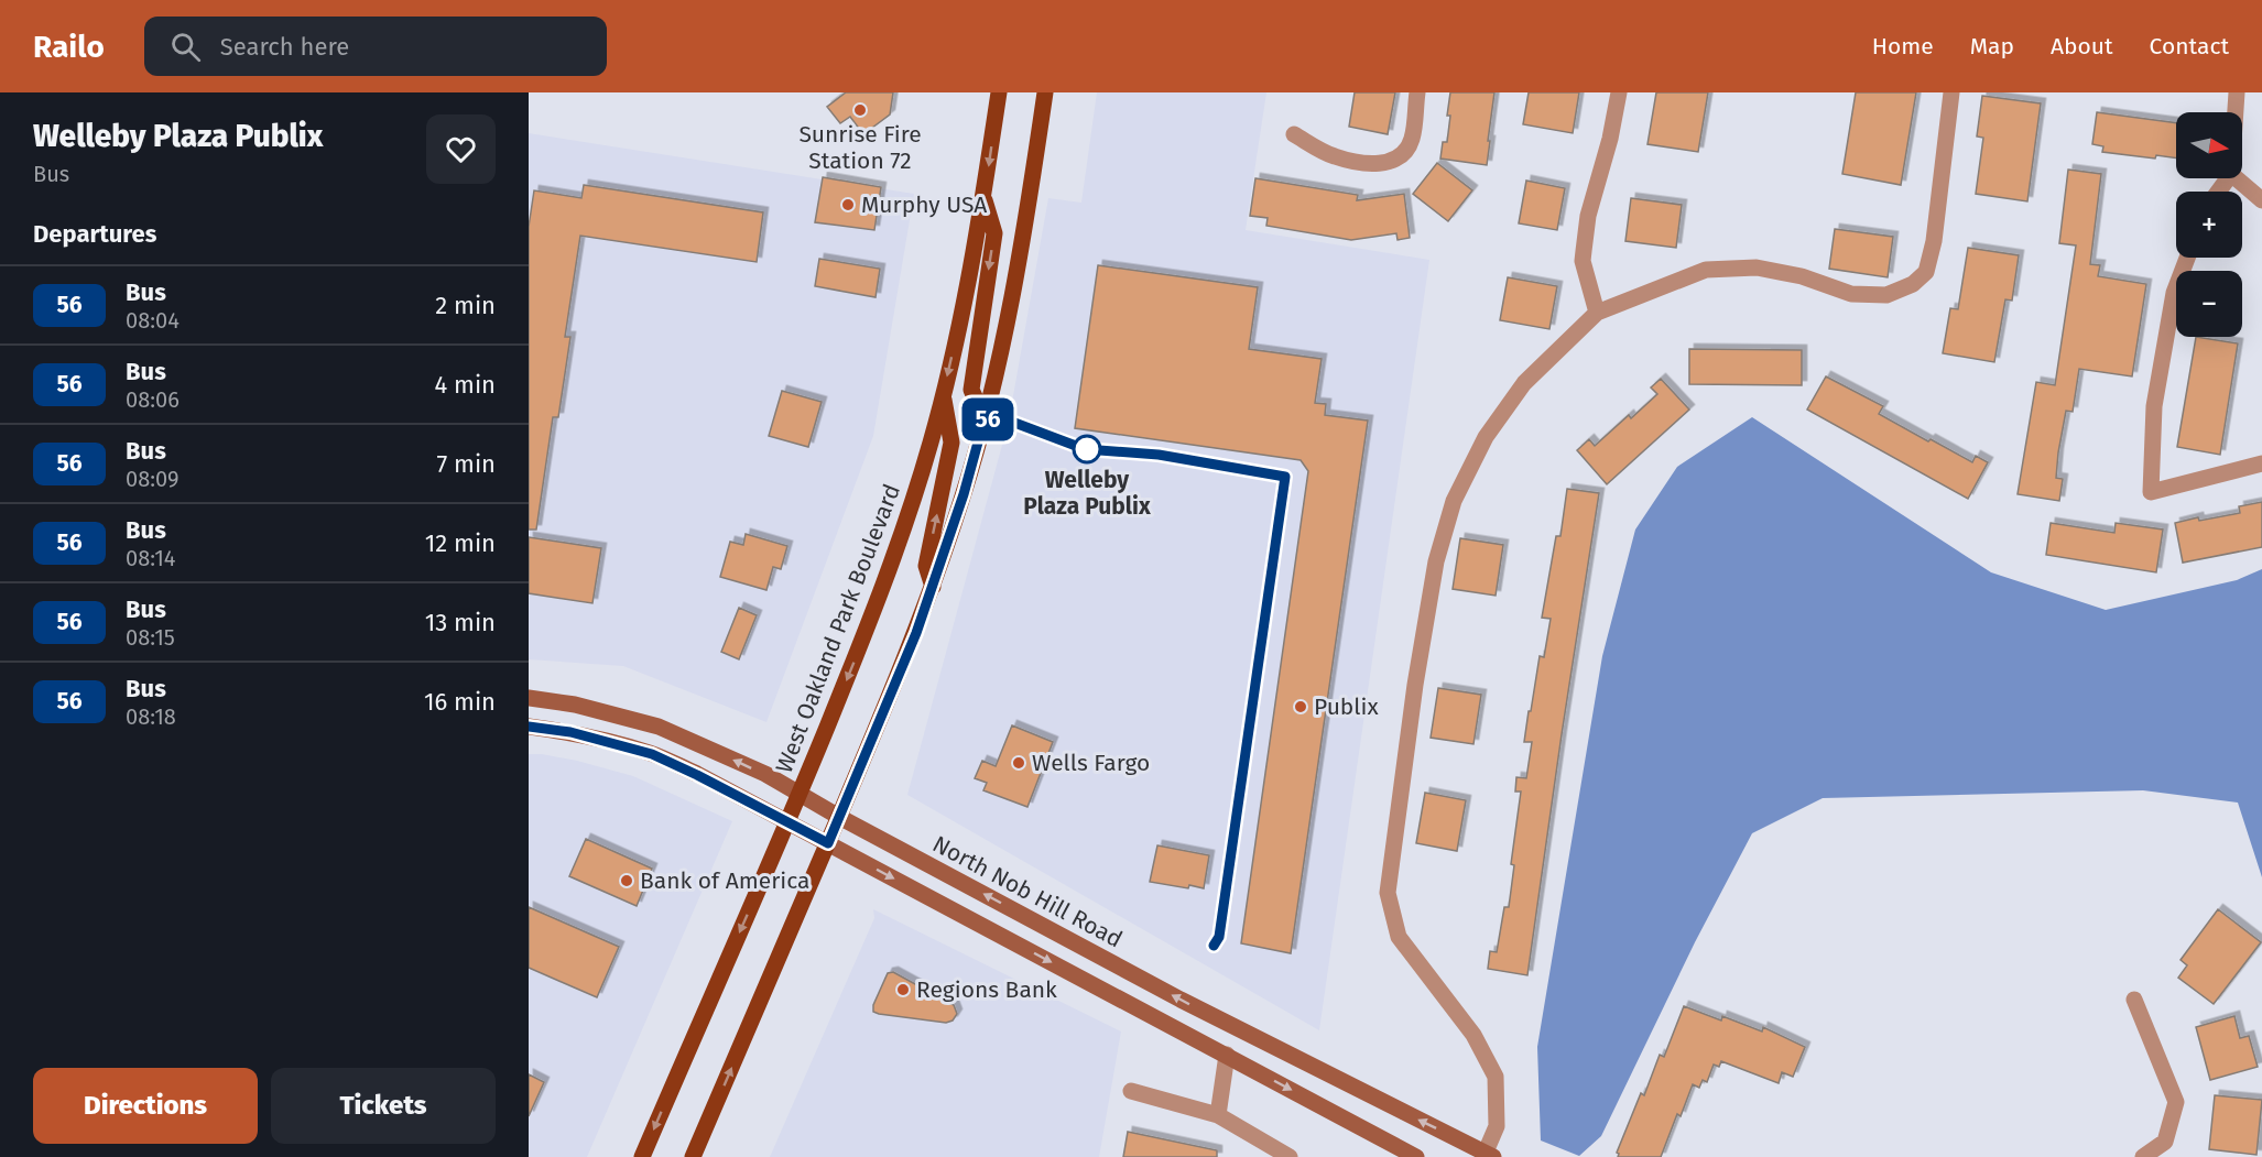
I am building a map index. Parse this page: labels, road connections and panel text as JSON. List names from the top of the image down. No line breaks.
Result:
{"streets":{"main road":["West Oakland Park Boulevard","North Nob Hill Road"]},"crossings":[["West Oakland Park Boulevard","North Nob Hill Road"]],"places":["Sunrise Fire Station 72","Murphy USA","Welleby Plaza Publix","Publix","Wells Fargo","Bank of America","Regions Bank"],"lines":["bus line 56"],"north":"right","page":{"header":"Railo","search":"Search here","nav":["Home","Map","About","Contact"],"heading":[["Welleby Plaza Publix","Bus"],"Departures"],"on_map":"56","map_buttons":["+","−"],"list":[{"mark":"56","name":"Bus","note":"08:04","value":"2 min"},{"mark":"56","name":"Bus","note":"08:06","value":"4 min"},{"mark":"56","name":"Bus","note":"08:09","value":"7 min"},{"mark":"56","name":"Bus","note":"08:14","value":"12 min"},{"mark":"56","name":"Bus","note":"08:15","value":"13 min"},{"mark":"56","name":"Bus","note":"08:18","value":"16 min"}],"buttons":["Directions","Tickets"]}}
